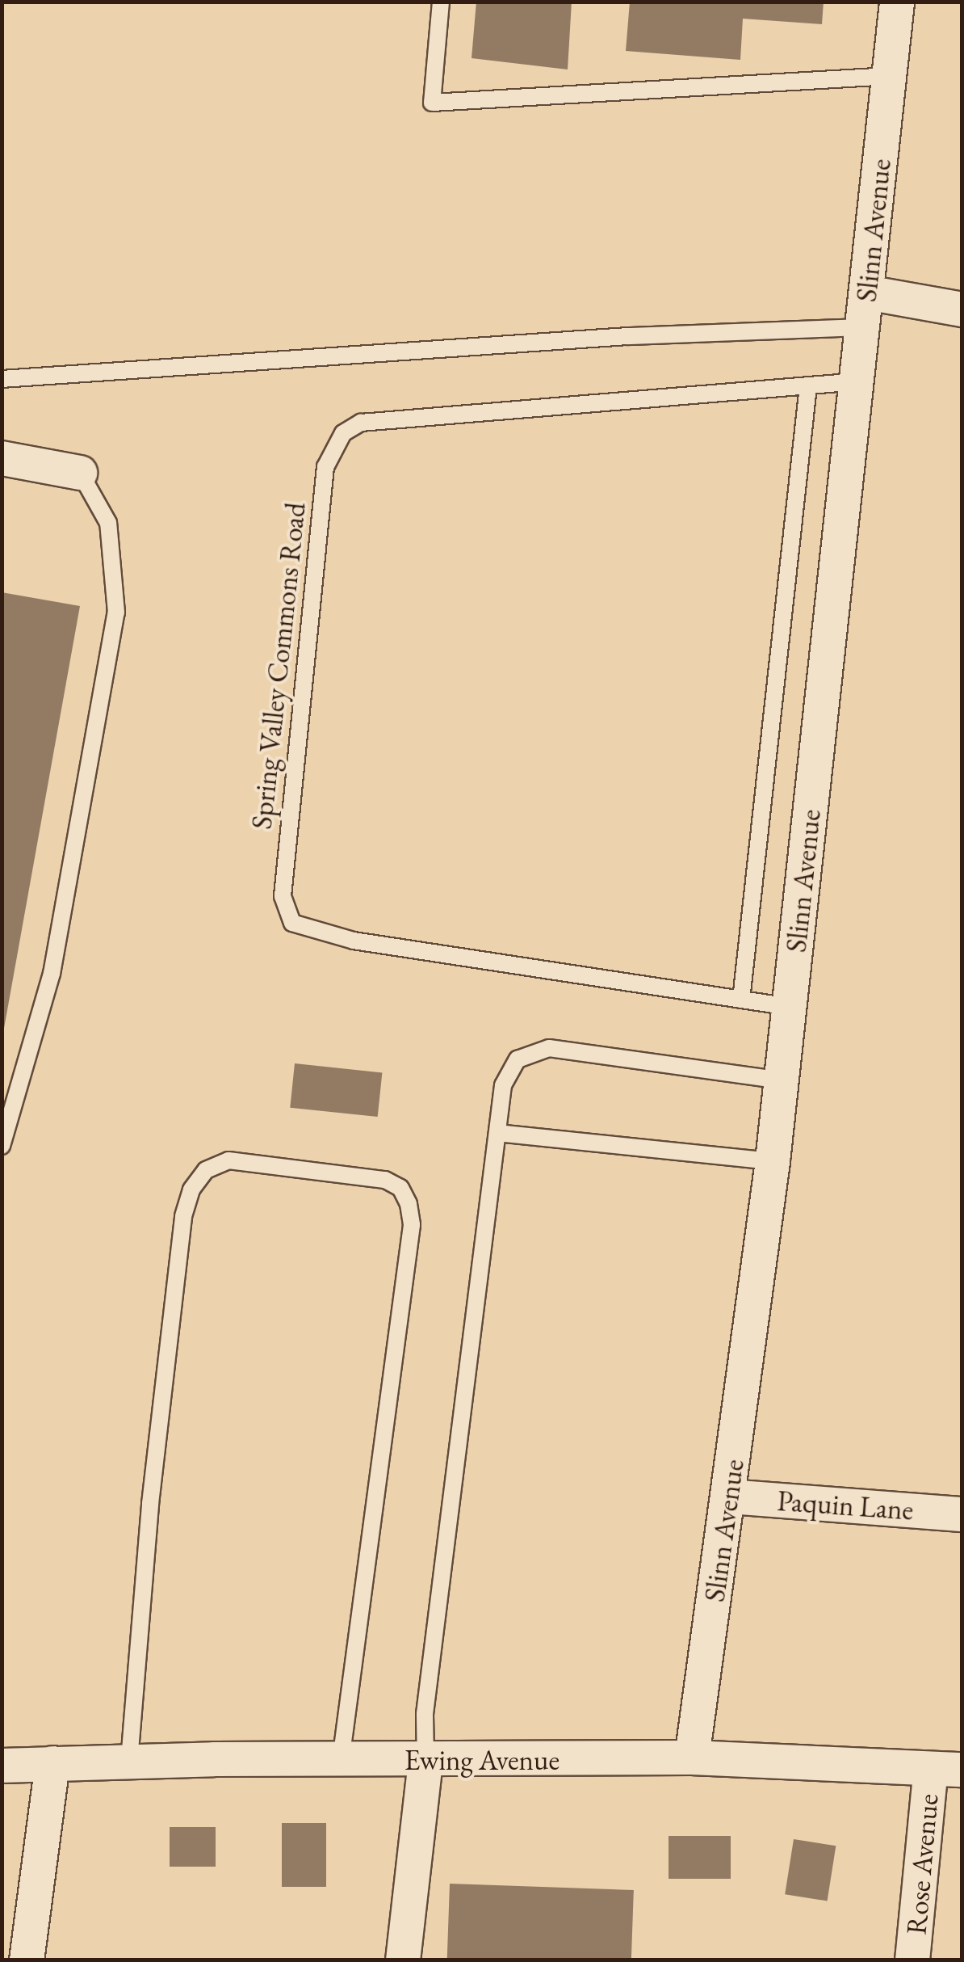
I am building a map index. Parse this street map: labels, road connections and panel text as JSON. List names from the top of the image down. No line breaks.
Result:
{"streets":{"street":["Slinn Avenue","Paquin Lane","Ewing Avenue","Rose Avenue"],"lane":["Spring Valley Commons Road"]},"crossings":[["Slinn Avenue","Spring Valley Commons Road"],["Slinn Avenue","Paquin Lane"],["Slinn Avenue","Ewing Avenue"],["Ewing Avenue","Rose Avenue"]]}
